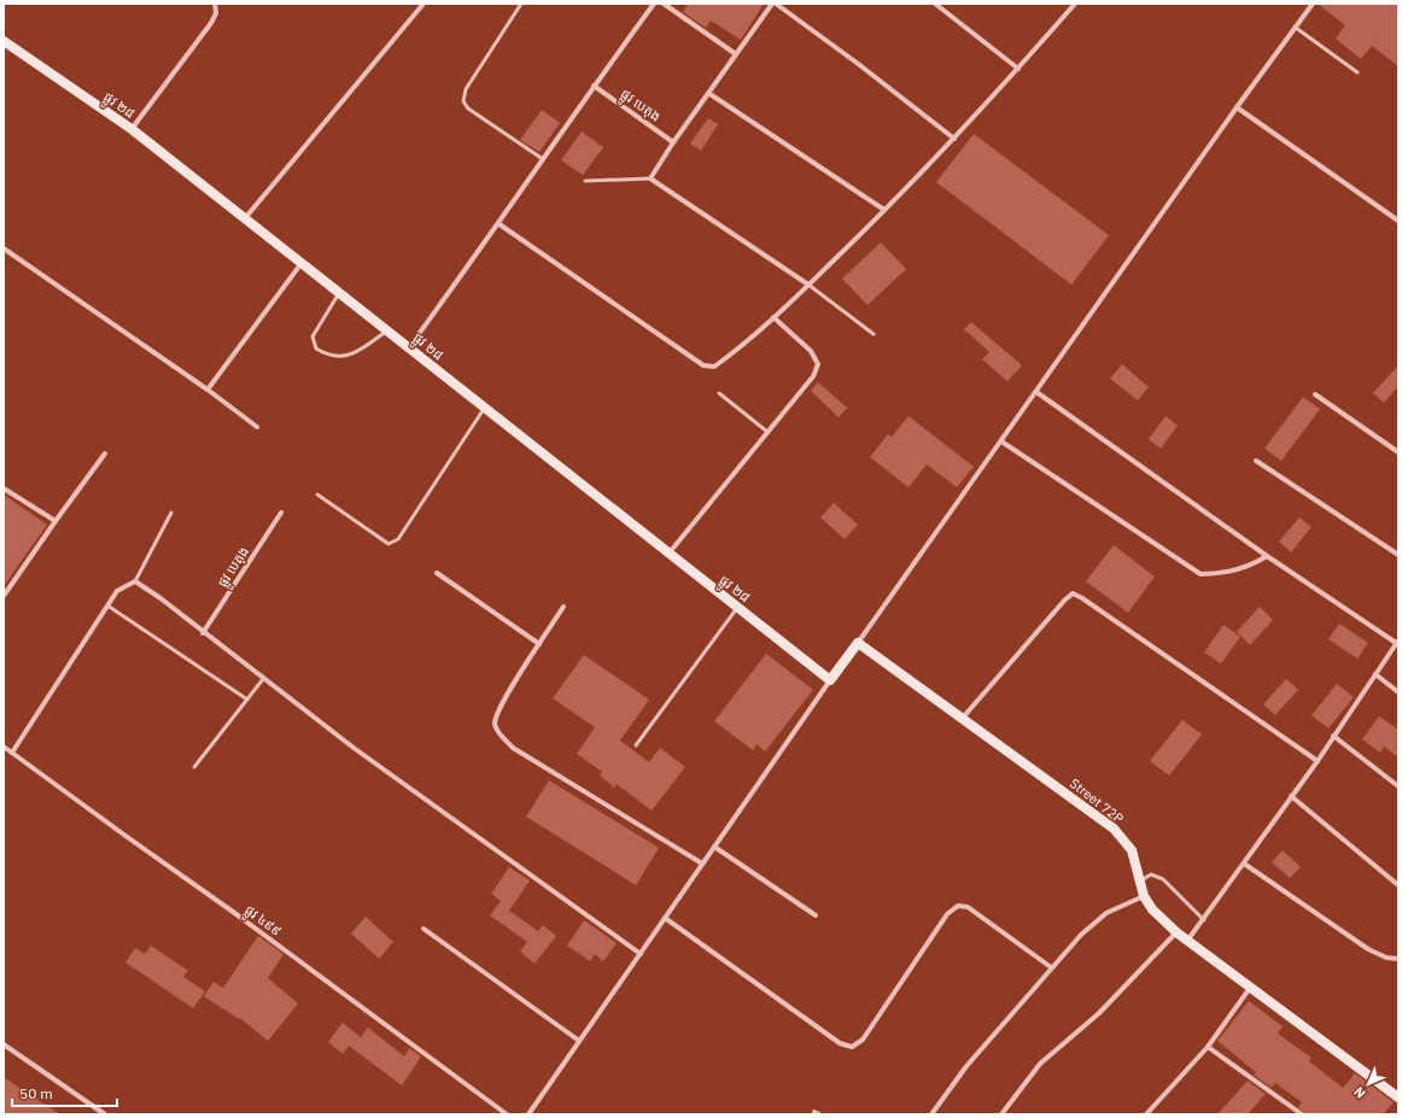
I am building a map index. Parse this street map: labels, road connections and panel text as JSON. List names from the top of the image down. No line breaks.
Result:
{"streets":{"street":["ផ្លូវ ២៨","ផ្លូវ បេតុង","Street 72P","ផ្លូវ ៤៩៩"]},"scale_bar":"50 m","north":"bottom left"}
